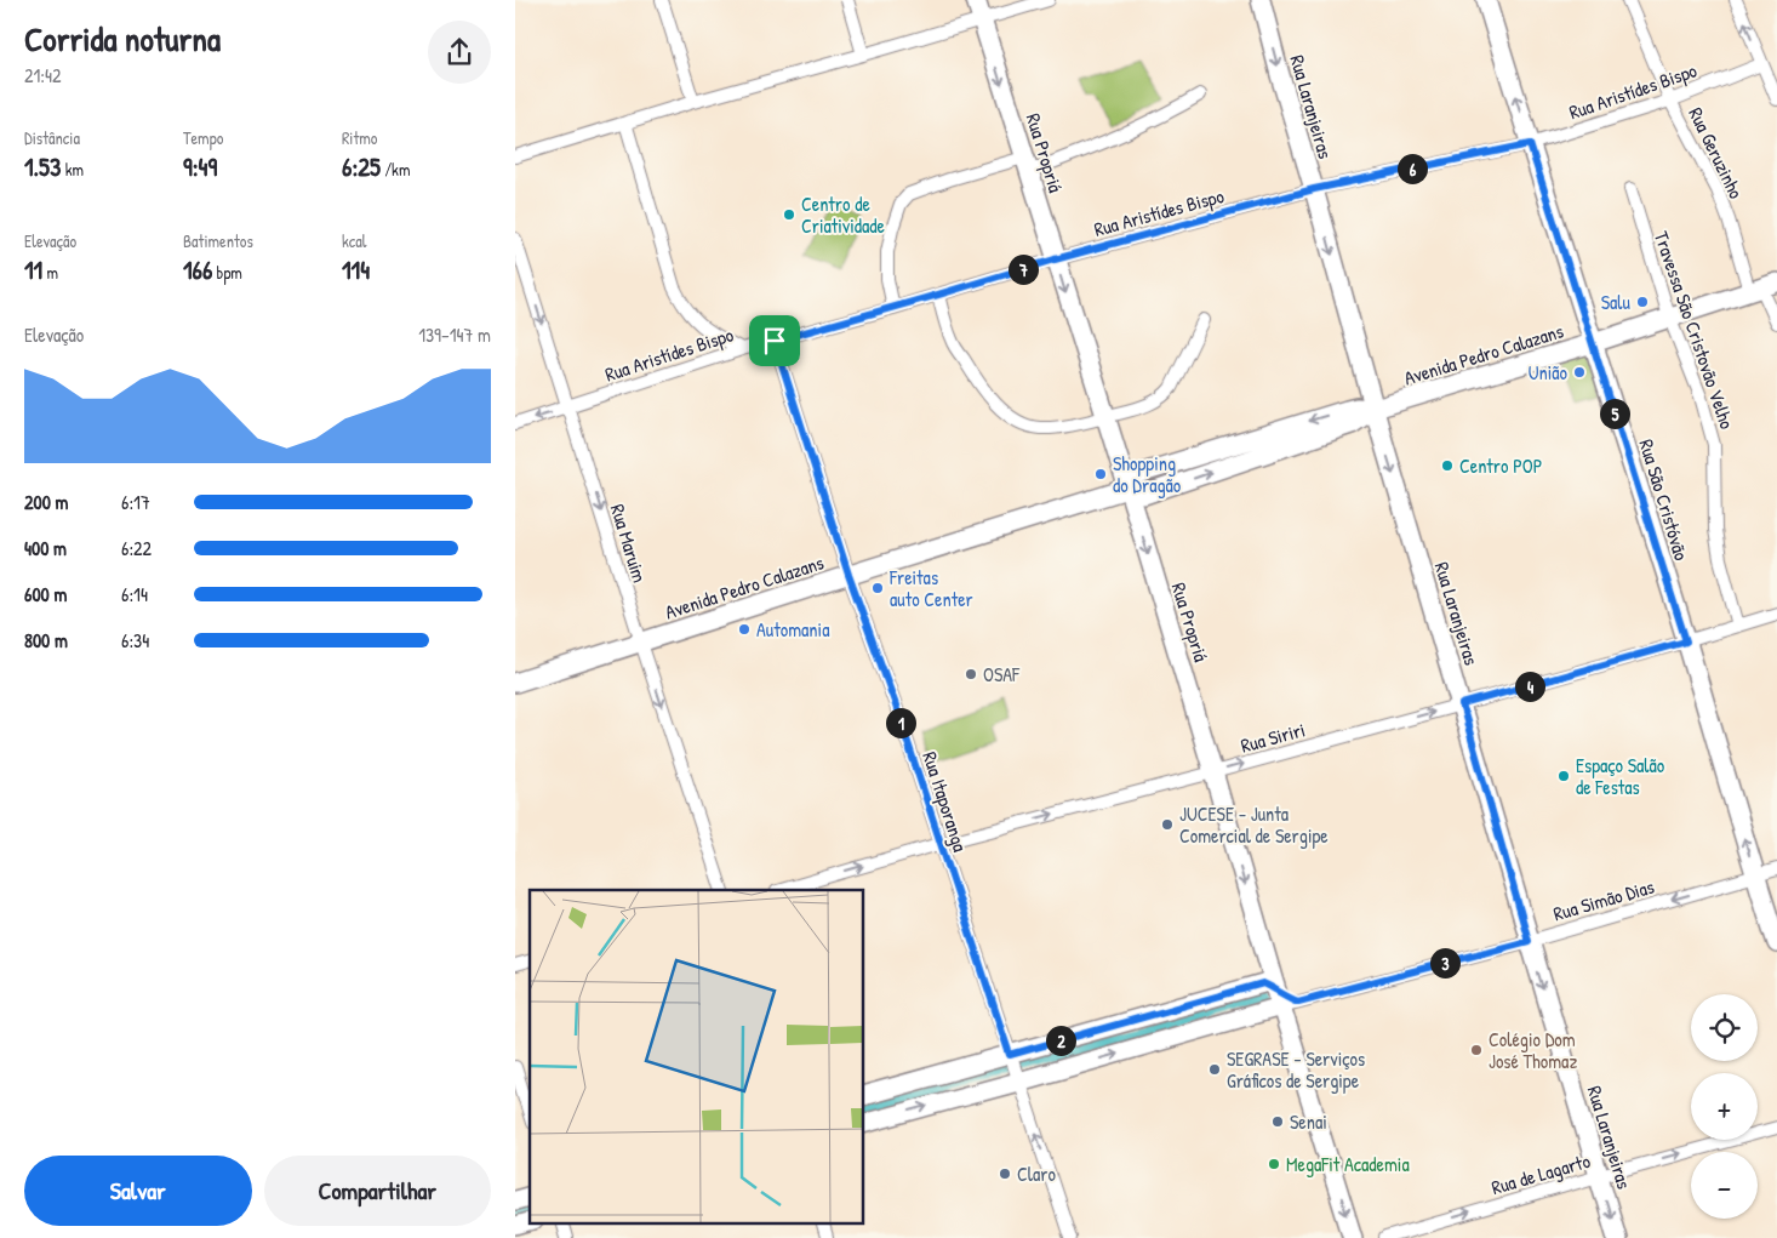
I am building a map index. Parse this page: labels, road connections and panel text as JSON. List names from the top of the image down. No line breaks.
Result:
{"streets":{"street":["Rua Aristídes Bispo","Rua Laranjeiras","Rua Propriá","Rua Geruzinho","Travessa São Cristovão Velho","Avenida Pedro Calazans","Rua São Cristóvão","Rua Maruim","Rua Siriri","Rua Itaporanga","Rua Simão Dias","Rua de Lagarto"]},"crossings":[["Rua Aristídes Bispo","Rua Laranjeiras"],["Rua Aristídes Bispo","Rua Propriá"],["Rua Aristídes Bispo","Rua Geruzinho"],["Rua Aristídes Bispo","Rua São Cristóvão"],["Rua Aristídes Bispo","Rua Maruim"],["Rua Aristídes Bispo","Rua Itaporanga"],["Rua Laranjeiras","Avenida Pedro Calazans"],["Rua Laranjeiras","Rua Siriri"],["Rua Laranjeiras","Rua Simão Dias"],["Rua Laranjeiras","Rua de Lagarto"],["Rua Propriá","Avenida Pedro Calazans"],["Rua Propriá","Rua Siriri"],["Rua Propriá","Rua Simão Dias"],["Rua Geruzinho","Avenida Pedro Calazans"],["Travessa São Cristovão Velho","Avenida Pedro Calazans"],["Travessa São Cristovão Velho","Rua Siriri"],["Avenida Pedro Calazans","Rua São Cristóvão"],["Avenida Pedro Calazans","Rua Maruim"],["Avenida Pedro Calazans","Rua Itaporanga"],["Rua São Cristóvão","Rua Siriri"],["Rua São Cristóvão","Rua Simão Dias"],["Rua Siriri","Rua Itaporanga"]],"one_way":["Rua Laranjeiras","Rua Propriá","Rua São Cristóvão","Rua Maruim","Rua Siriri","Rua Simão Dias","Rua de Lagarto"],"places":["Centro de Criatividade","Salu","União","Centro POP","Shopping do Dragão","Freitas auto Center","Automania","OSAF","Espaço Salão de Festas","JUCESE - Junta Comercial de Sergipe","Colégio Dom José Thomaz","SEGRASE - Serviços Gráficos de Sergipe","Senai","MegaFit Academia","Claro"],"page":{"heading":["Corrida noturna","21:42"],"stats":[["Distância","1.53 km"],["Tempo","9:49"],["Ritmo","6:25 /km"],["Elevação","11 m"],["Batimentos","166 bpm"],["kcal","114"]],"pins":["6","7","5","4","1","3","2"],"chart":["Elevação","139–147 m"],"list":[{"name":"200 m","note":"6:17"},{"name":"400 m","note":"6:22"},{"name":"600 m","note":"6:14"},{"name":"800 m","note":"6:34"}],"map_buttons":["+","−"],"buttons":["Salvar","Compartilhar"]}}
